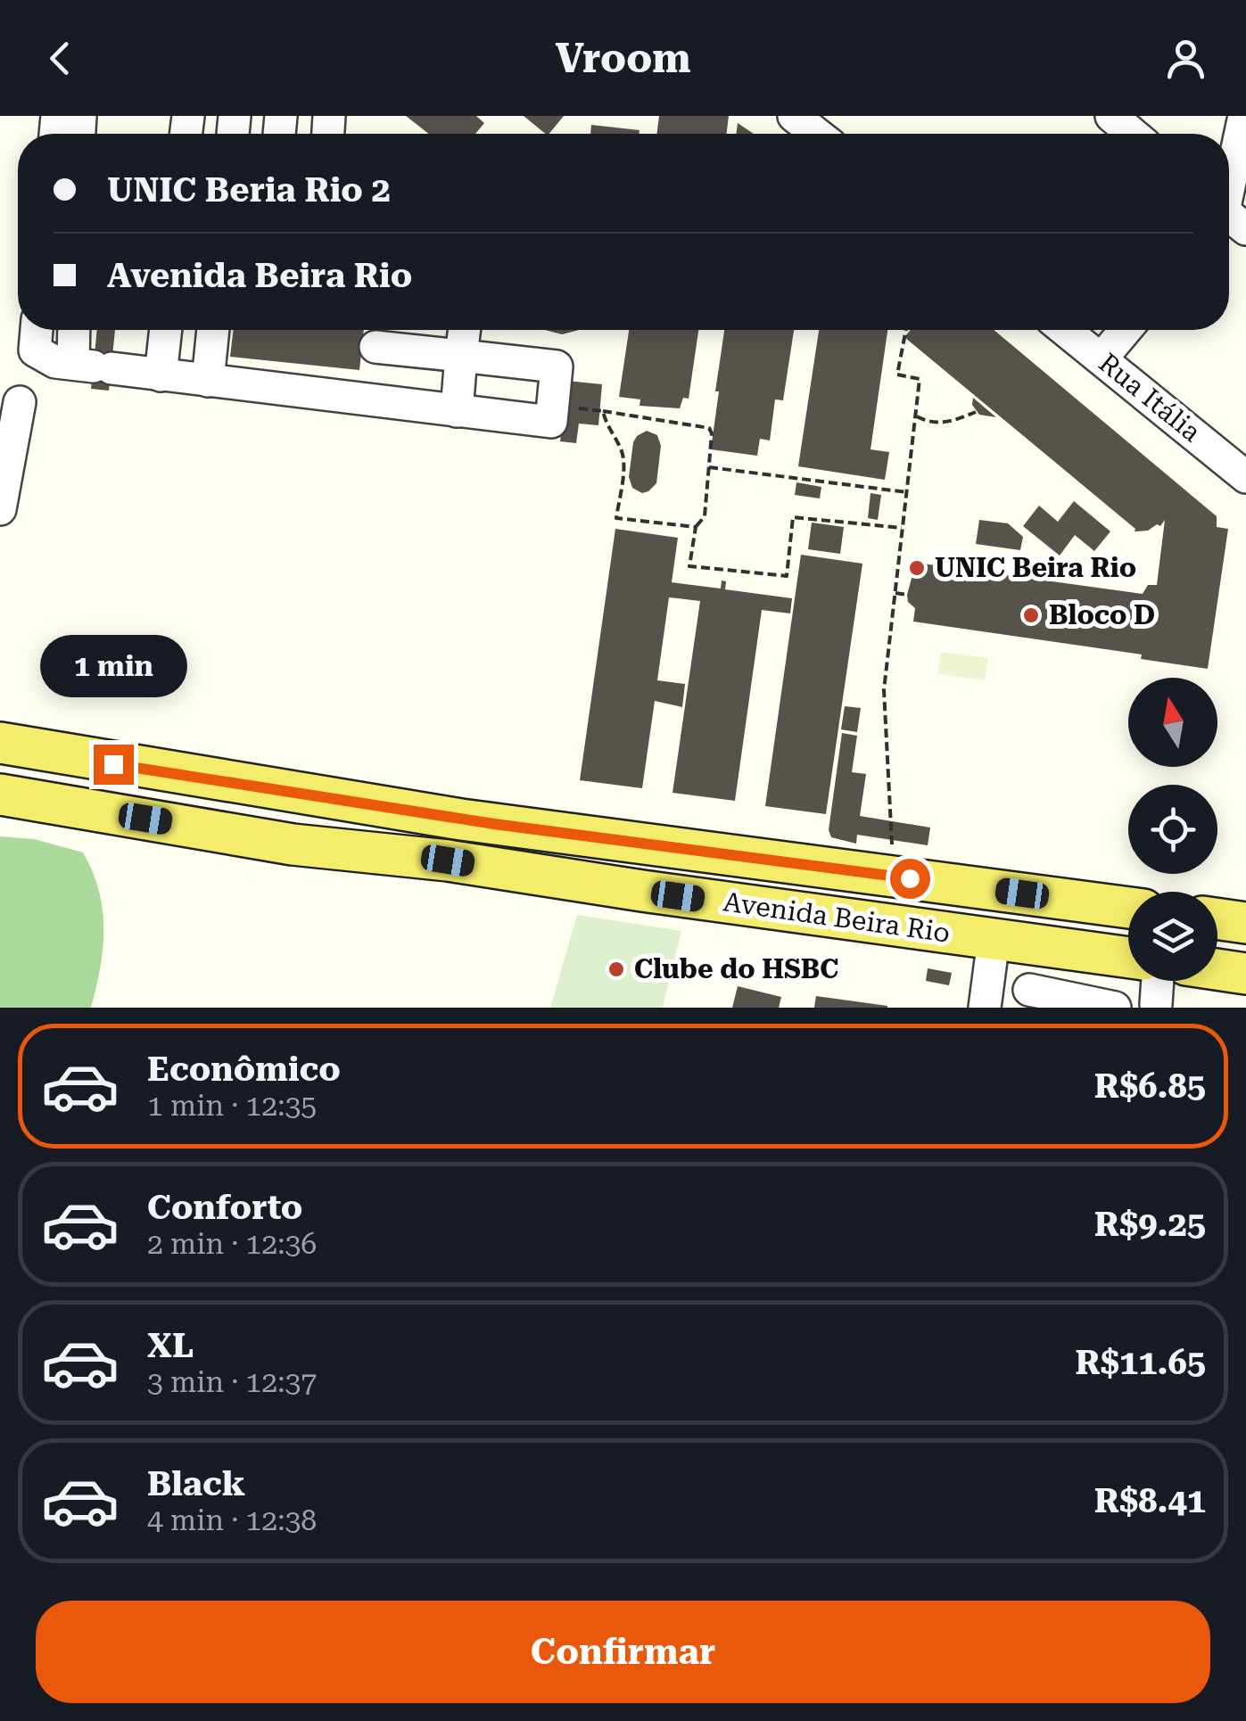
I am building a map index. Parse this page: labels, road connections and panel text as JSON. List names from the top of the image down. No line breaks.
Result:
{"streets":{"main road":["Avenida Beira Rio"],"street":["Rua Itália"]},"places":["UNIC Beira Rio","Bloco D","Clube do HSBC"],"north":"top","page":{"header":"Vroom","banner":["UNIC Beria Rio 2","Avenida Beira Rio"],"bubble":"1 min","list":[{"name":"Econômico","note":"1 min · 12:35","value":"R$6.85"},{"name":"Conforto","note":"2 min · 12:36","value":"R$9.25"},{"name":"XL","note":"3 min · 12:37","value":"R$11.65"},{"name":"Black","note":"4 min · 12:38","value":"R$8.41"}],"buttons":"Confirmar"}}
